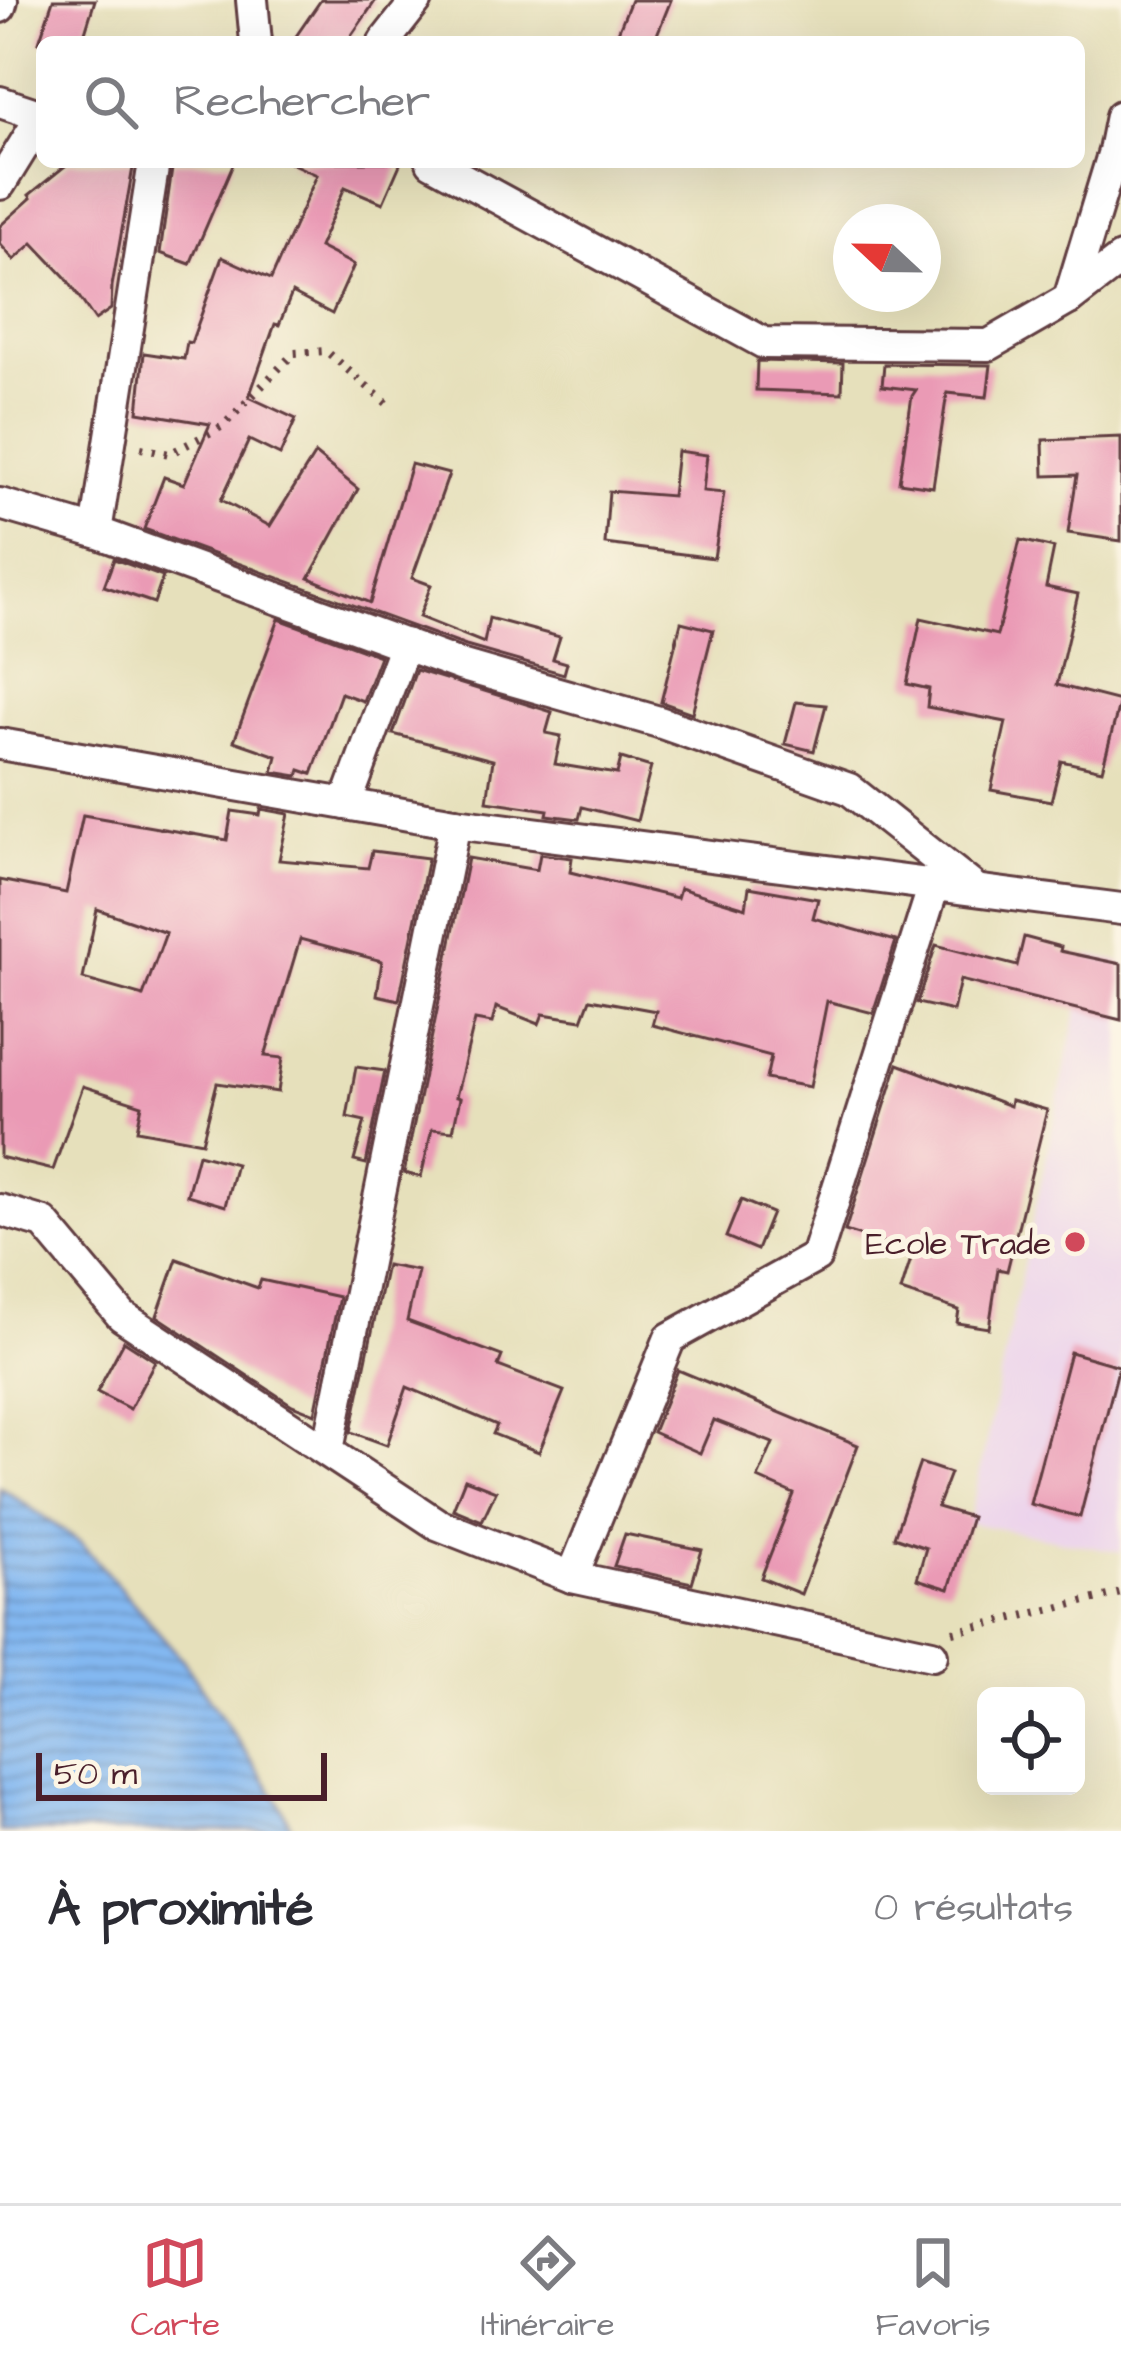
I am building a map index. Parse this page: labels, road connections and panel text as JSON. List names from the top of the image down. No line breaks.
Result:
{"places":["Ecole Trade"],"scale_bar":"50 m","north":"left","page":{"search":"Rechercher","scale":"50 m","heading":["À proximité","0 résultats"],"nav":["Carte","Itinéraire","Favoris"]}}
